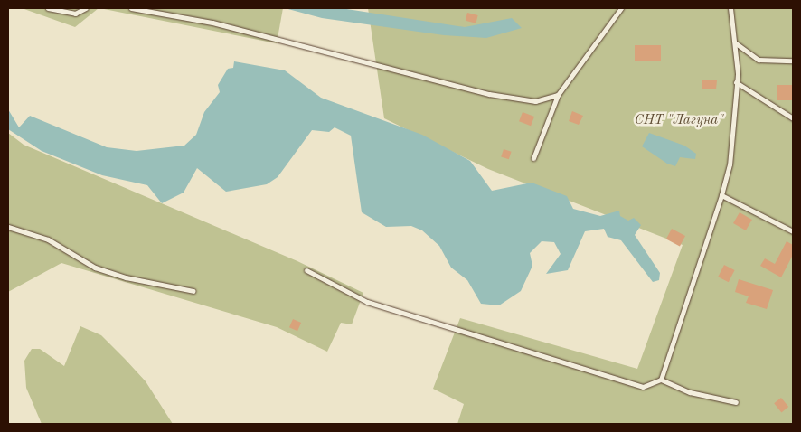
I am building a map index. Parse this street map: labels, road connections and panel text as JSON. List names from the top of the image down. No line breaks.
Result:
{"parks":["СНТ \"Лагуна\""]}
